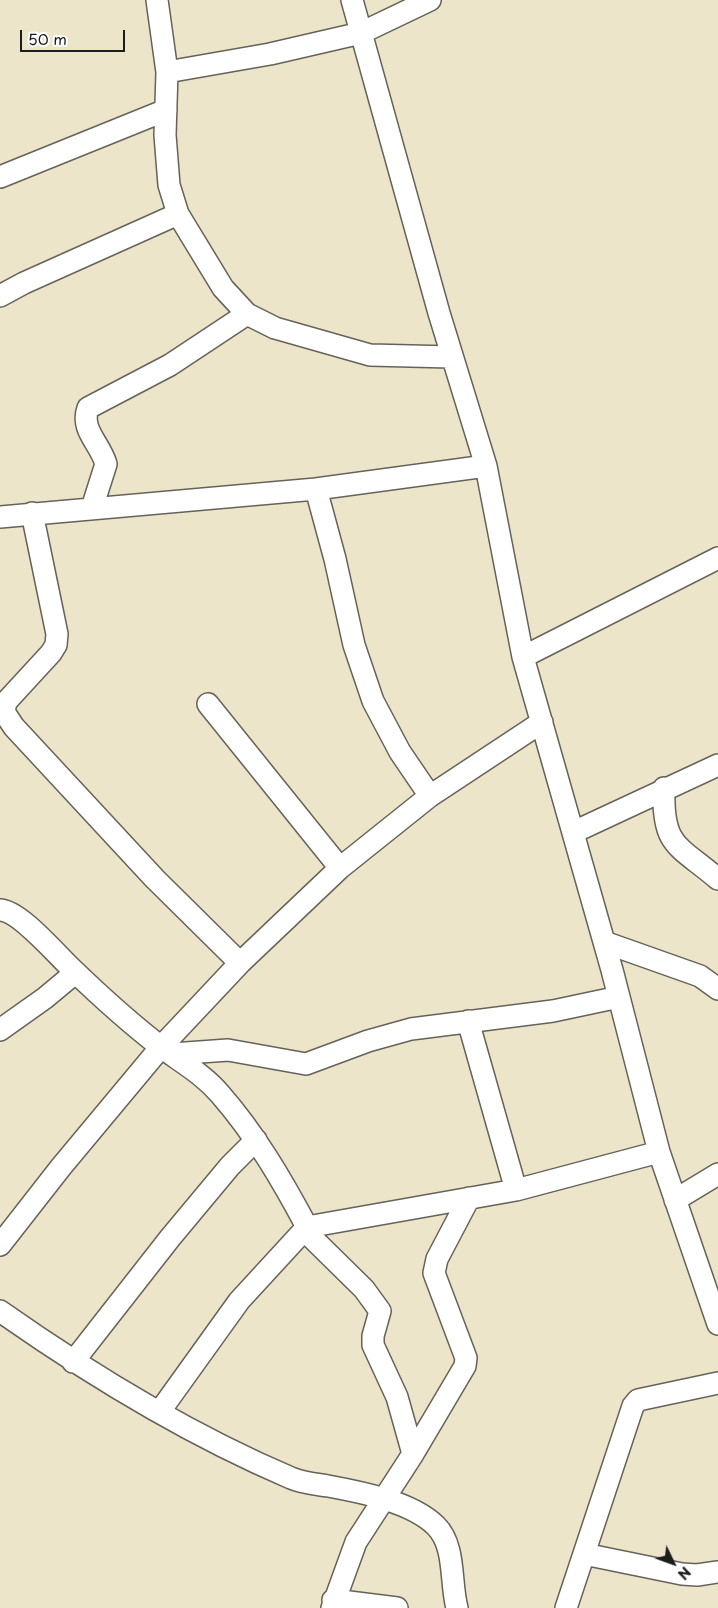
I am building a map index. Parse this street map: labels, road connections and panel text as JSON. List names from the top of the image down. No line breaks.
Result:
{"scale_bar":"50 m","north":"bottom right"}
